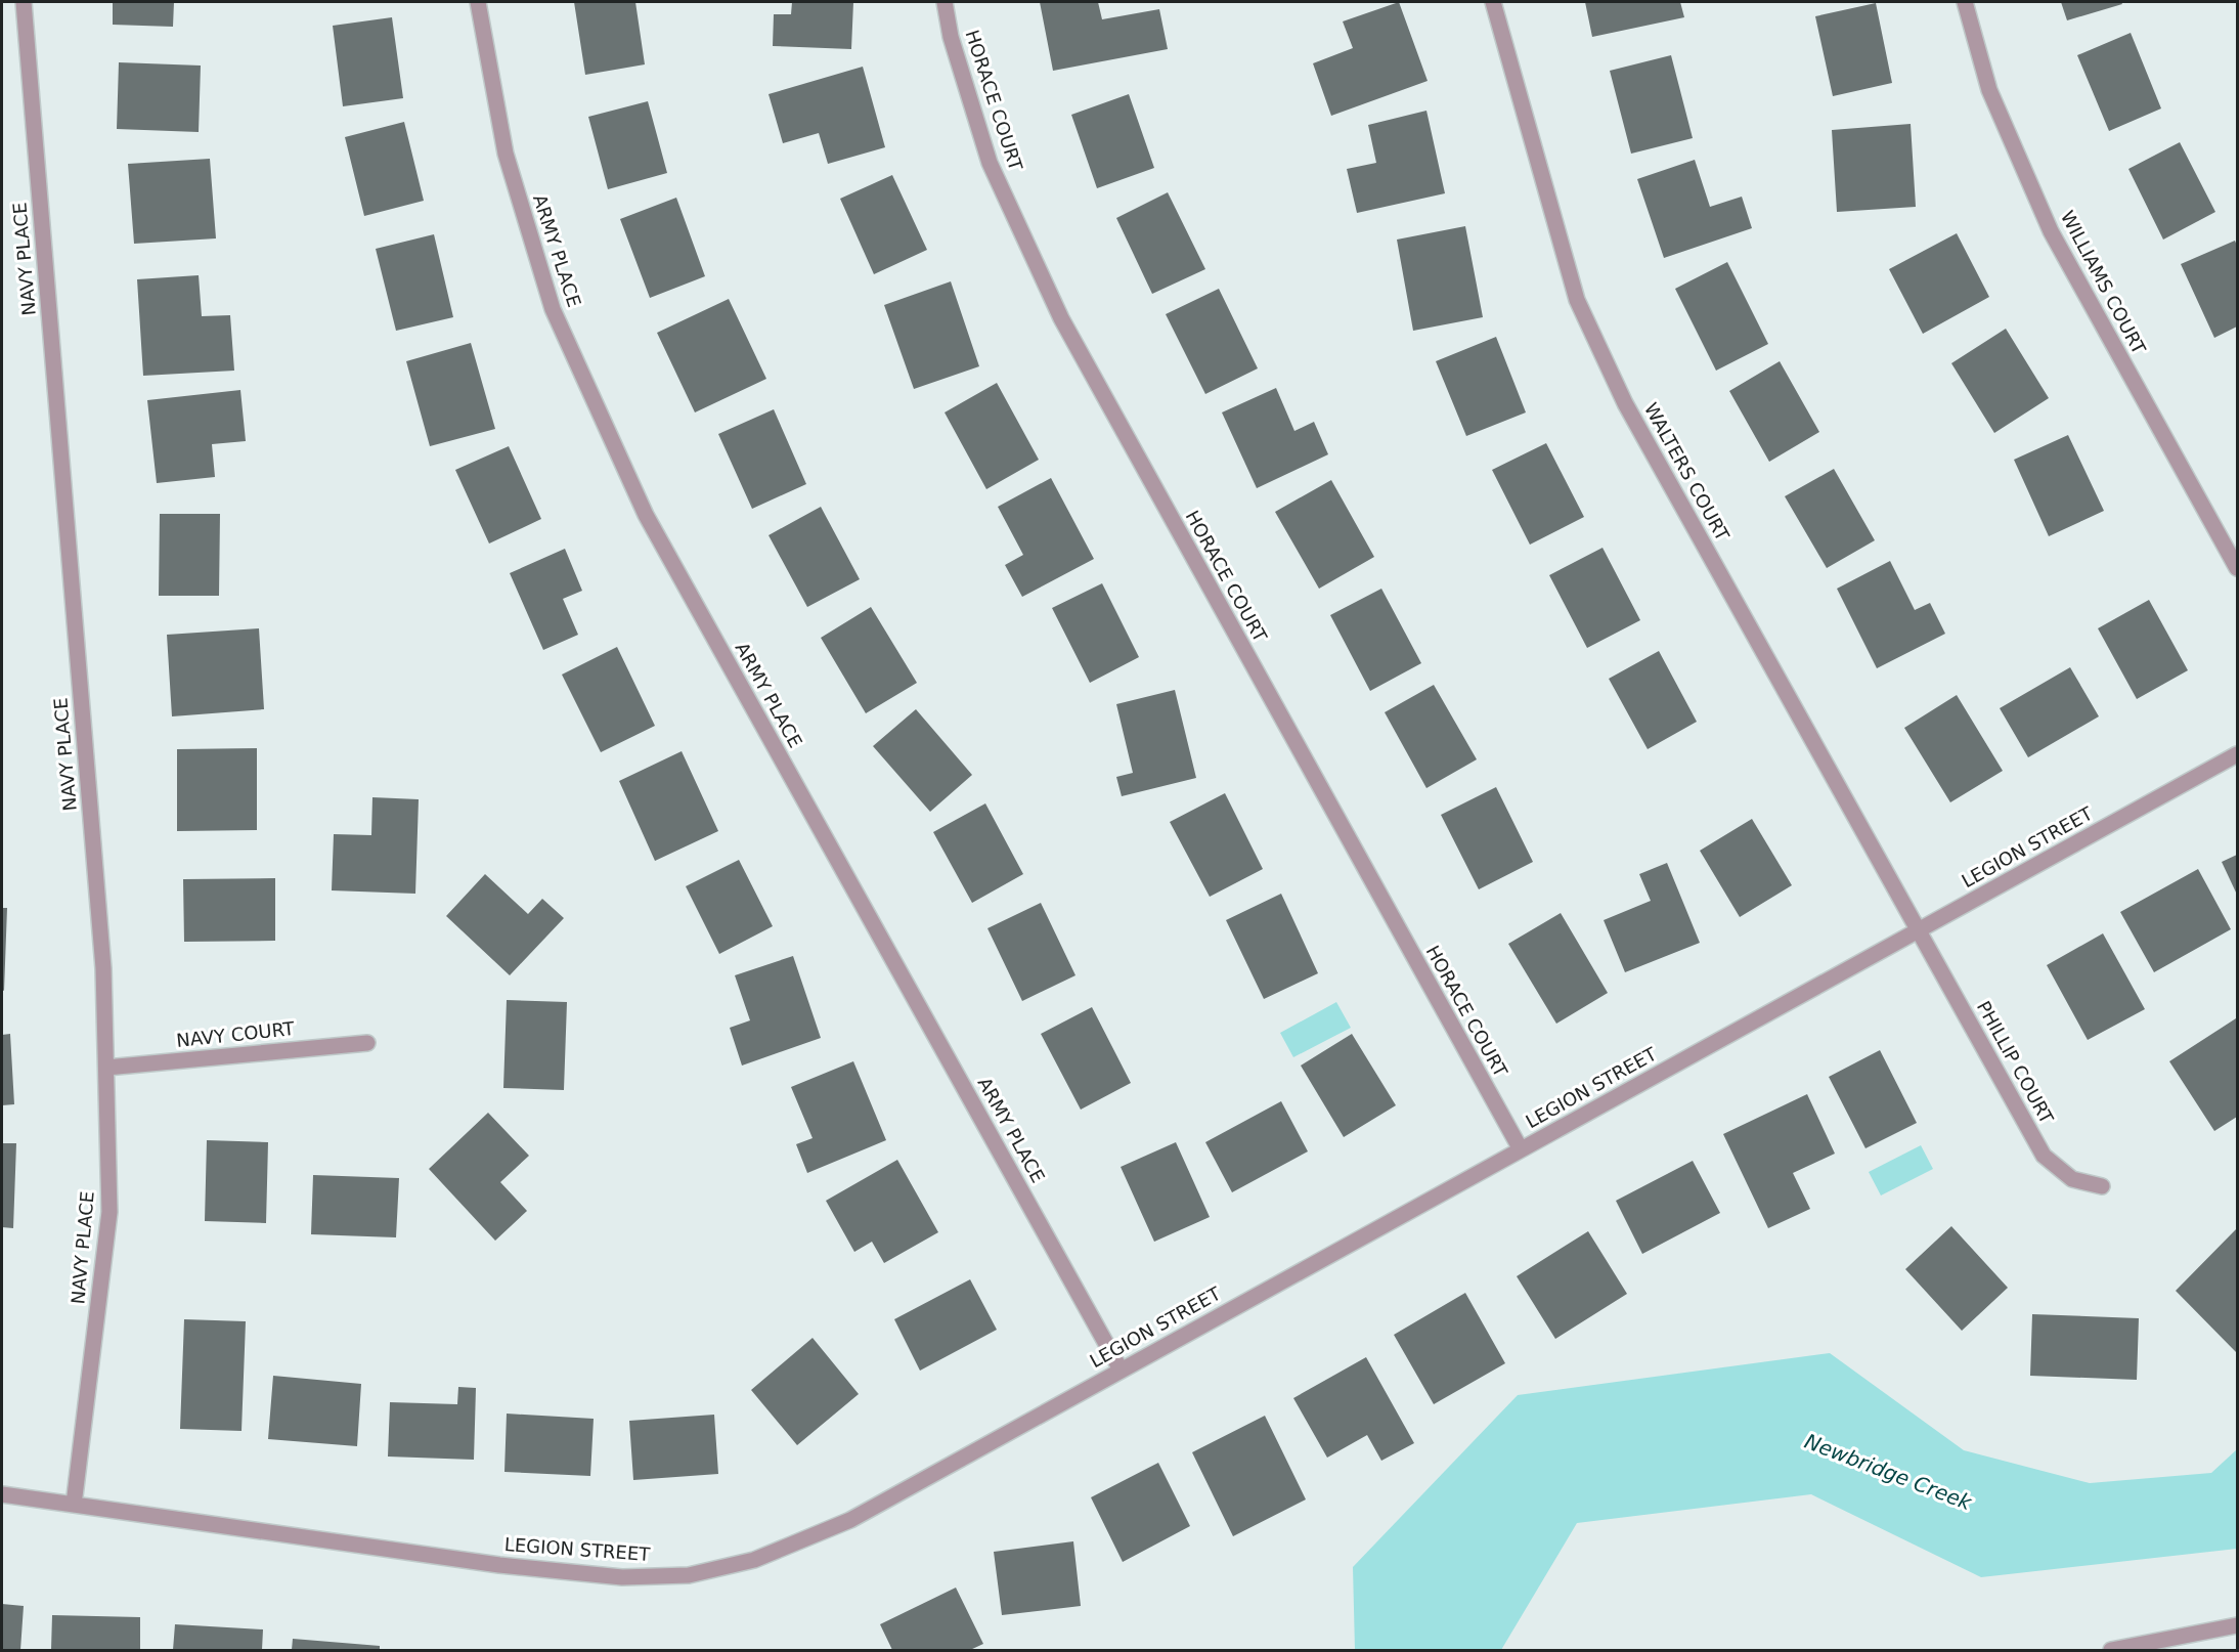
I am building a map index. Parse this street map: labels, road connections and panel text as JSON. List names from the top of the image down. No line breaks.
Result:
{"streets":{"street":["HORACE COURT","ARMY PLACE","NAVY PLACE","WILLIAMS COURT","WALTERS COURT","LEGION STREET","NAVY COURT","PHILLIP COURT"]},"crossings":[["HORACE COURT","LEGION STREET"],["ARMY PLACE","LEGION STREET"],["NAVY PLACE","LEGION STREET"],["NAVY PLACE","NAVY COURT"],["WALTERS COURT","LEGION STREET"],["WALTERS COURT","PHILLIP COURT"],["LEGION STREET","PHILLIP COURT"]],"water":["Newbridge Creek"]}
